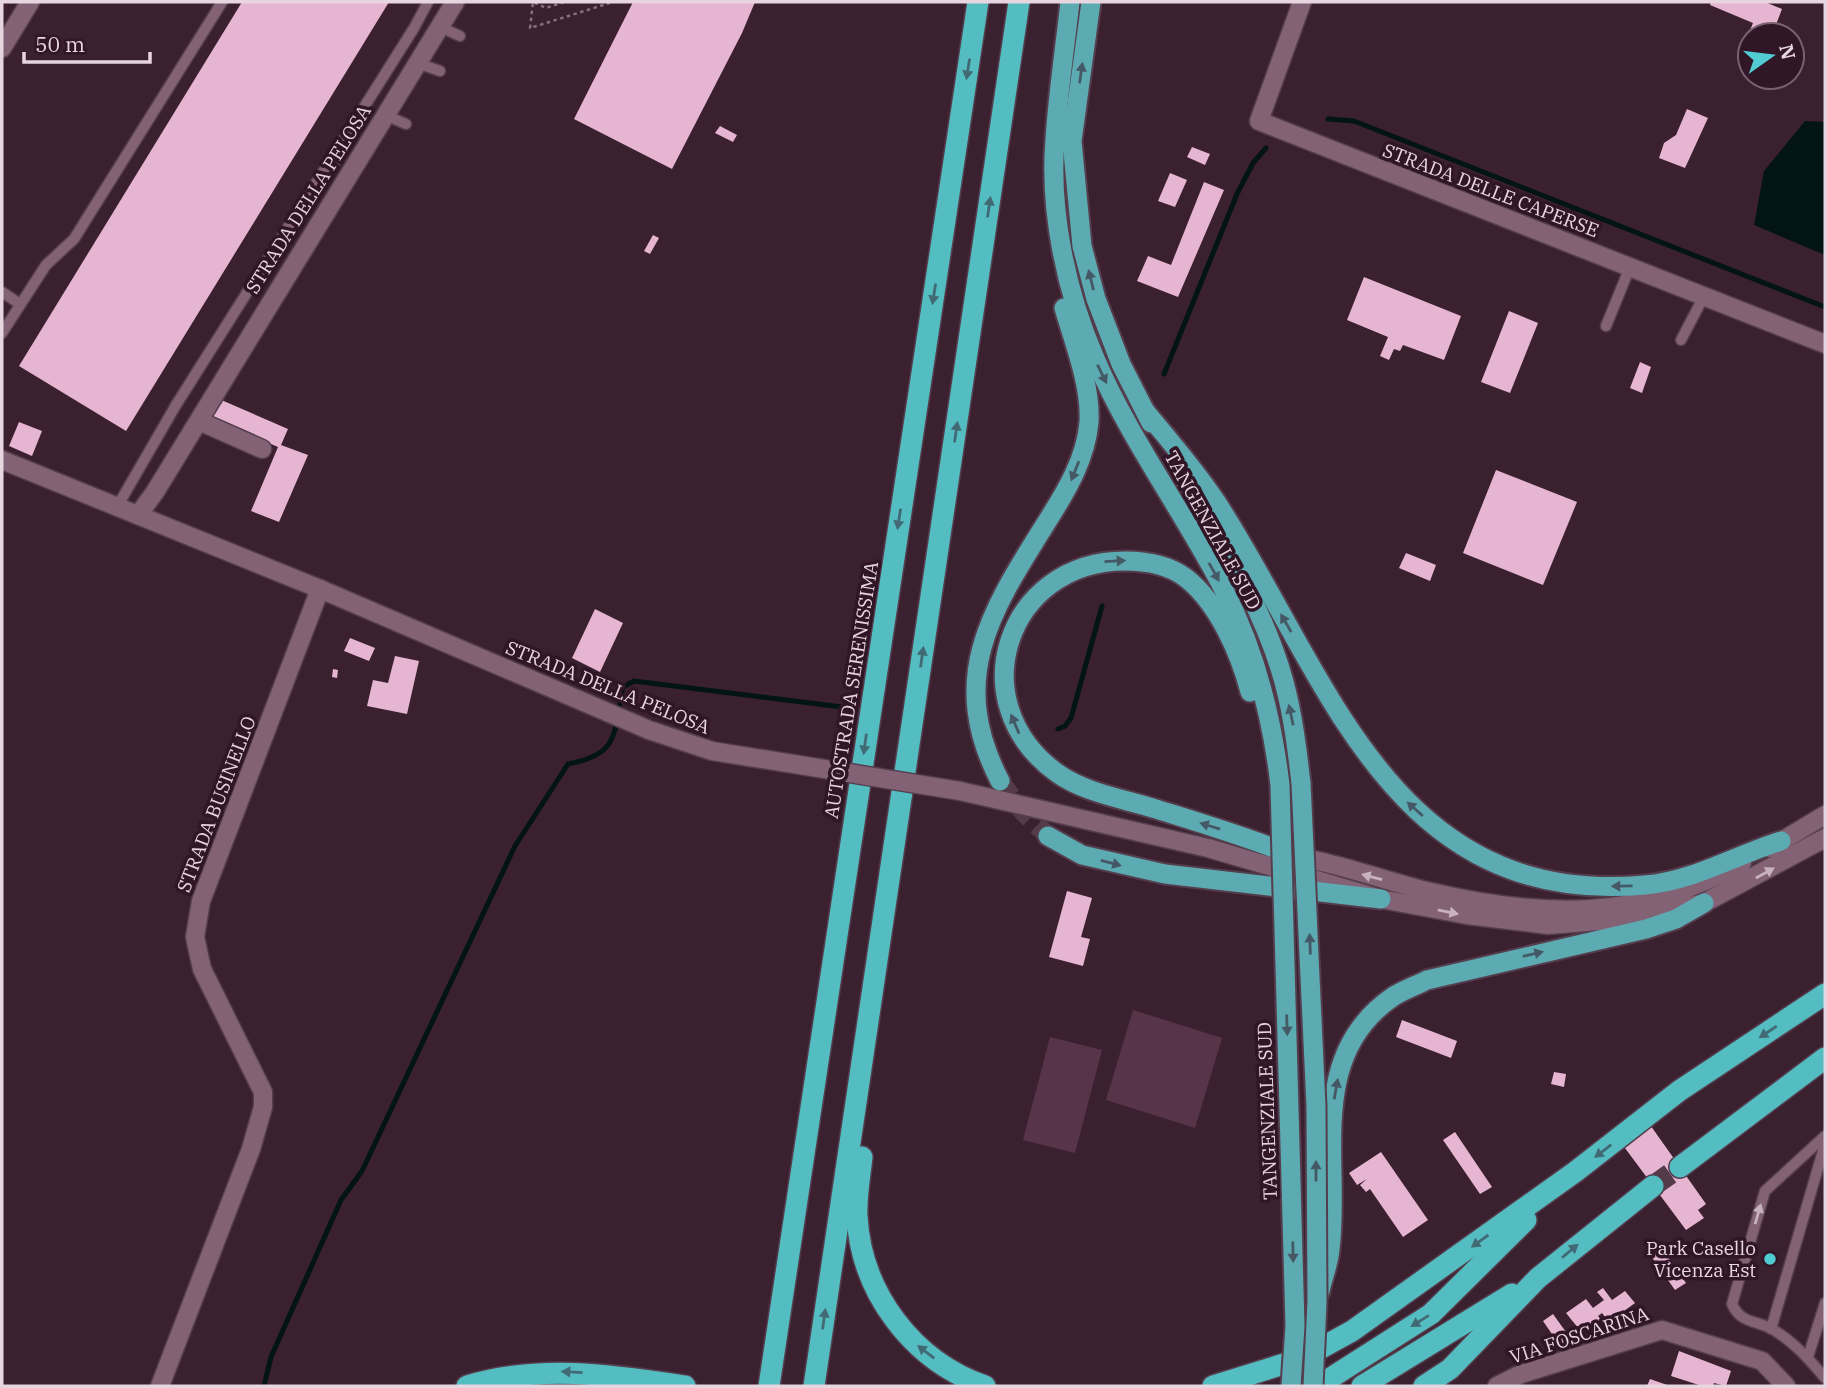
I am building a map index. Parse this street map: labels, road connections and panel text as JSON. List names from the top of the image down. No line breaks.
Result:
{"streets":{"highway":["TANGENZIALE SUD","AUTOSTRADA SERENISSIMA"],"street":["STRADA DELLE CAPERSE","STRADA DELLA PELOSA","STRADA BUSINELLO","VIA FOSCARINA"]},"crossings":[["STRADA DELLA PELOSA","STRADA BUSINELLO"]],"places":["Park Casello Vicenza Est"],"scale_bar":"50 m","north":"right"}
